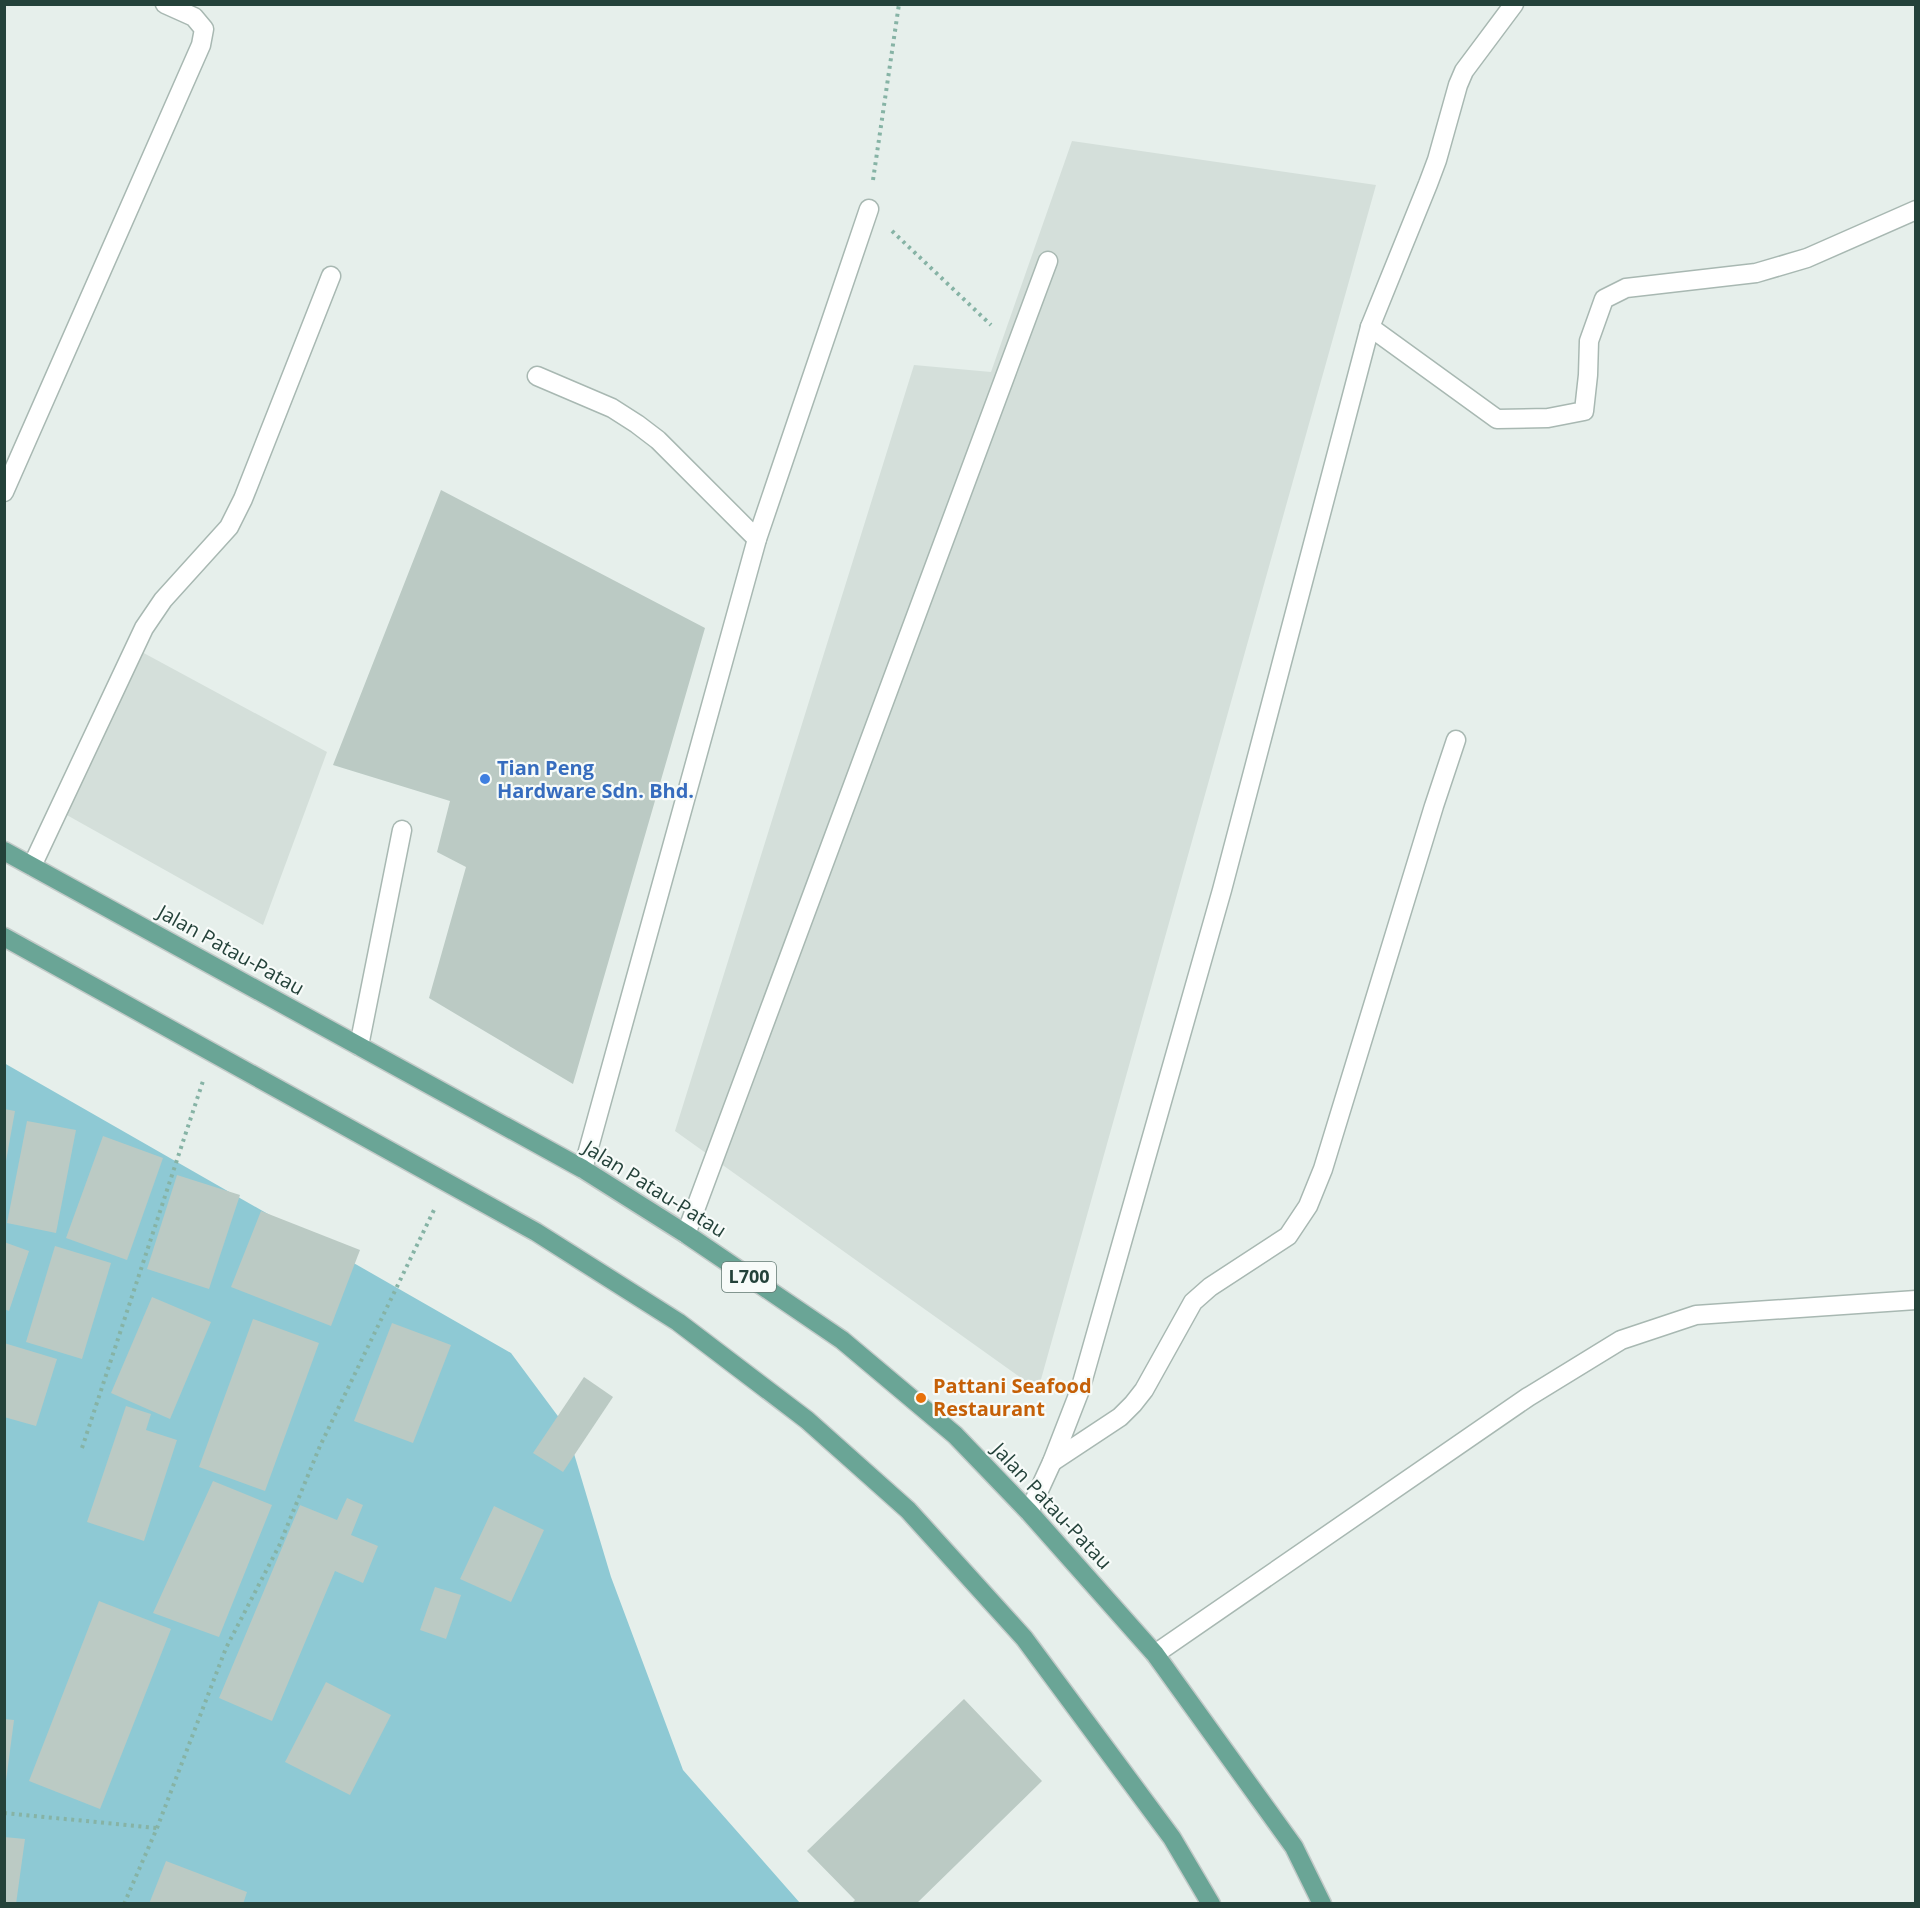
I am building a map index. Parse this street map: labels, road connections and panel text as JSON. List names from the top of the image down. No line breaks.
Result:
{"streets":{"main road":["Jalan Patau-Patau","L700"]},"places":["Tian Peng Hardware Sdn. Bhd.","Pattani Seafood Restaurant"]}
